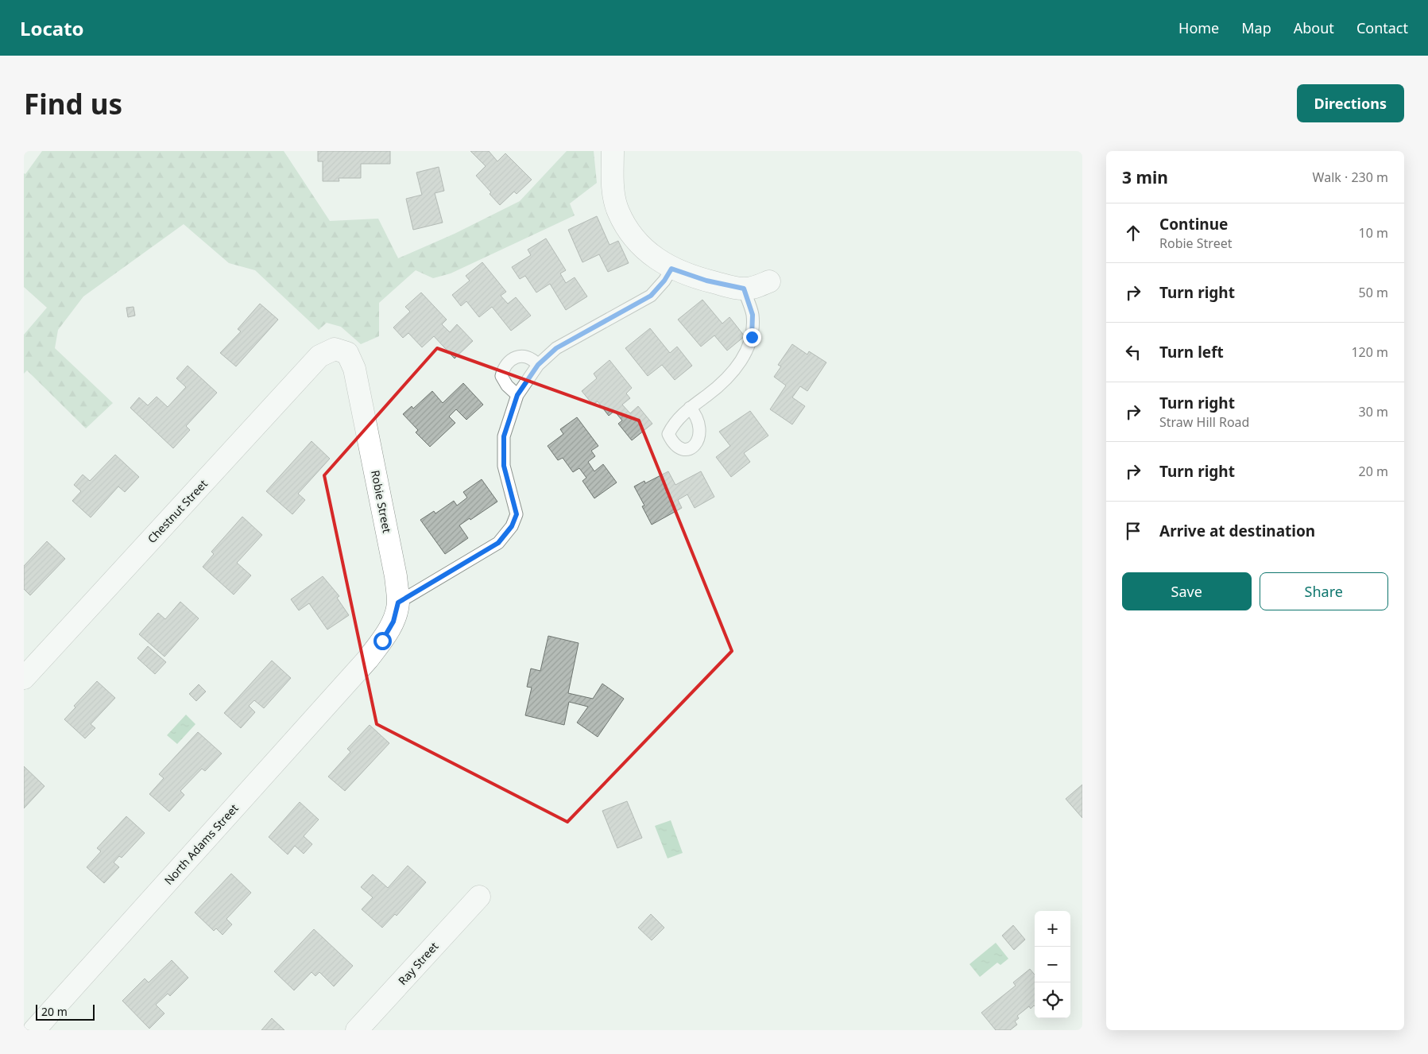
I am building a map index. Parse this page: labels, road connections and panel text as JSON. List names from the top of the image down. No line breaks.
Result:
{"streets":{"street":["Robie Street","Chestnut Street","North Adams Street","Ray Street"]},"crossings":[["Robie Street","Chestnut Street"],["Robie Street","North Adams Street"]],"scale_bar":"20 m","page":{"header":"Locato","nav":["Home","Map","About","Contact"],"buttons":["Directions",["Save","Share"]],"title":"Find us","heading":["3 min","Walk · 230 m"],"list":[["Continue","Robie Street","10 m"],["Turn right","50 m"],["Turn left","120 m"],["Turn right","Straw Hill Road","30 m"],["Turn right","20 m"],"Arrive at destination"],"map_buttons":["+","−"],"scale":"20 m"}}
